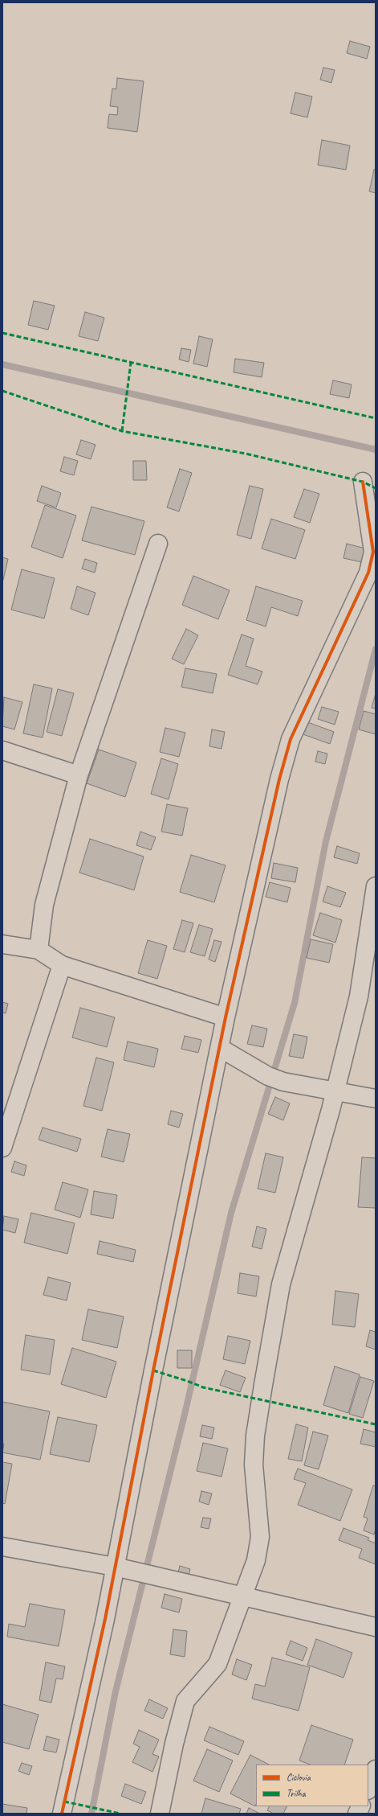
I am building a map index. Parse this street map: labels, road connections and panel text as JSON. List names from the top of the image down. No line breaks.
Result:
{"legend":["Ciclovia","Trilha"]}
